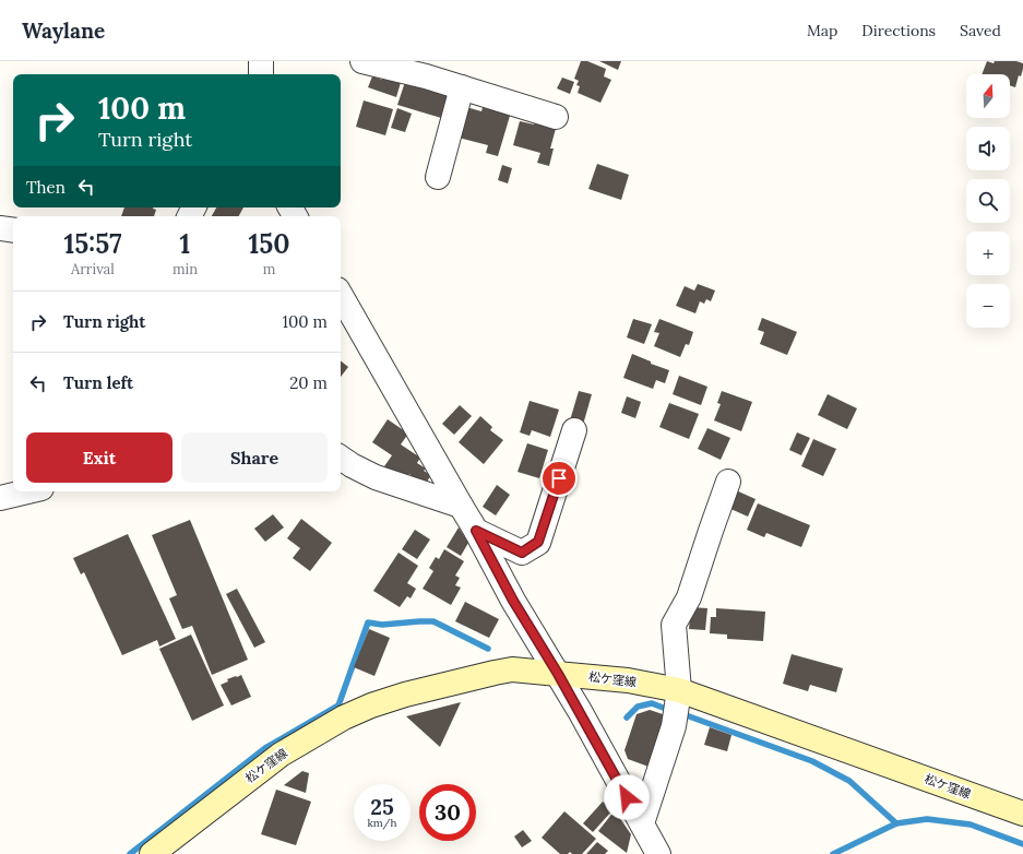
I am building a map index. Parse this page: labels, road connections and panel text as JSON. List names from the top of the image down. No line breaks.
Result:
{"streets":{"street":["松ケ窪線"]},"north":"top","page":{"header":"Waylane","nav":["Map","Directions","Saved"],"map_buttons":["+","−"],"turn":["100 m","Turn right"],"then":"Then","eta":["15:57","Arrival","1","min","150","m"],"list":[{"name":"Turn right","value":"100 m"},{"name":"Turn left","value":"20 m"}],"buttons":["Exit","Share"],"speed":"25 km/h","limit":"30"}}
